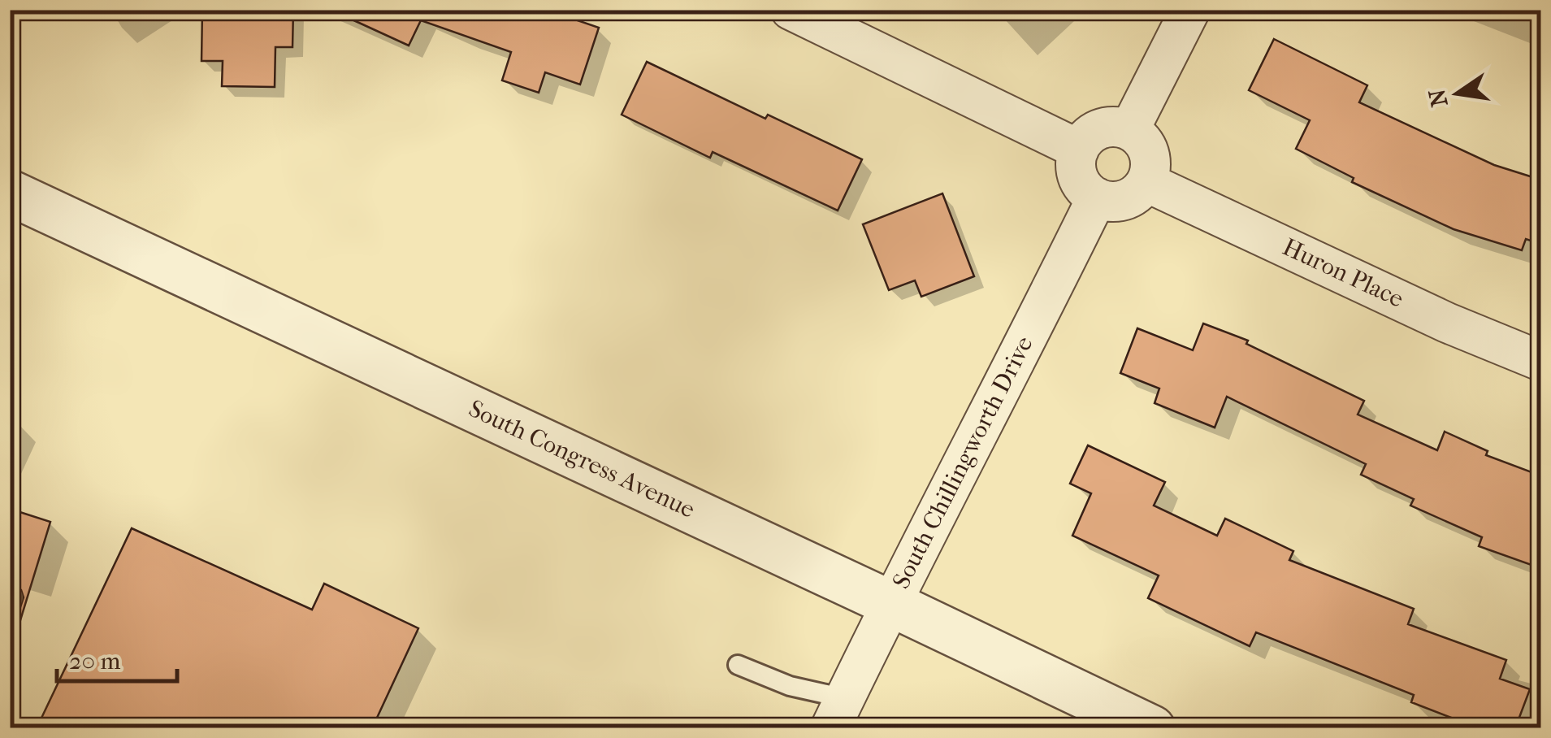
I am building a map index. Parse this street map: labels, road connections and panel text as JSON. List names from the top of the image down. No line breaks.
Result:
{"streets":{"street":["Huron Place","South Congress Avenue","South Chillingworth Drive"]},"crossings":[["Huron Place","South Chillingworth Drive"],["South Congress Avenue","South Chillingworth Drive"]],"scale_bar":"20 m","north":"left"}
